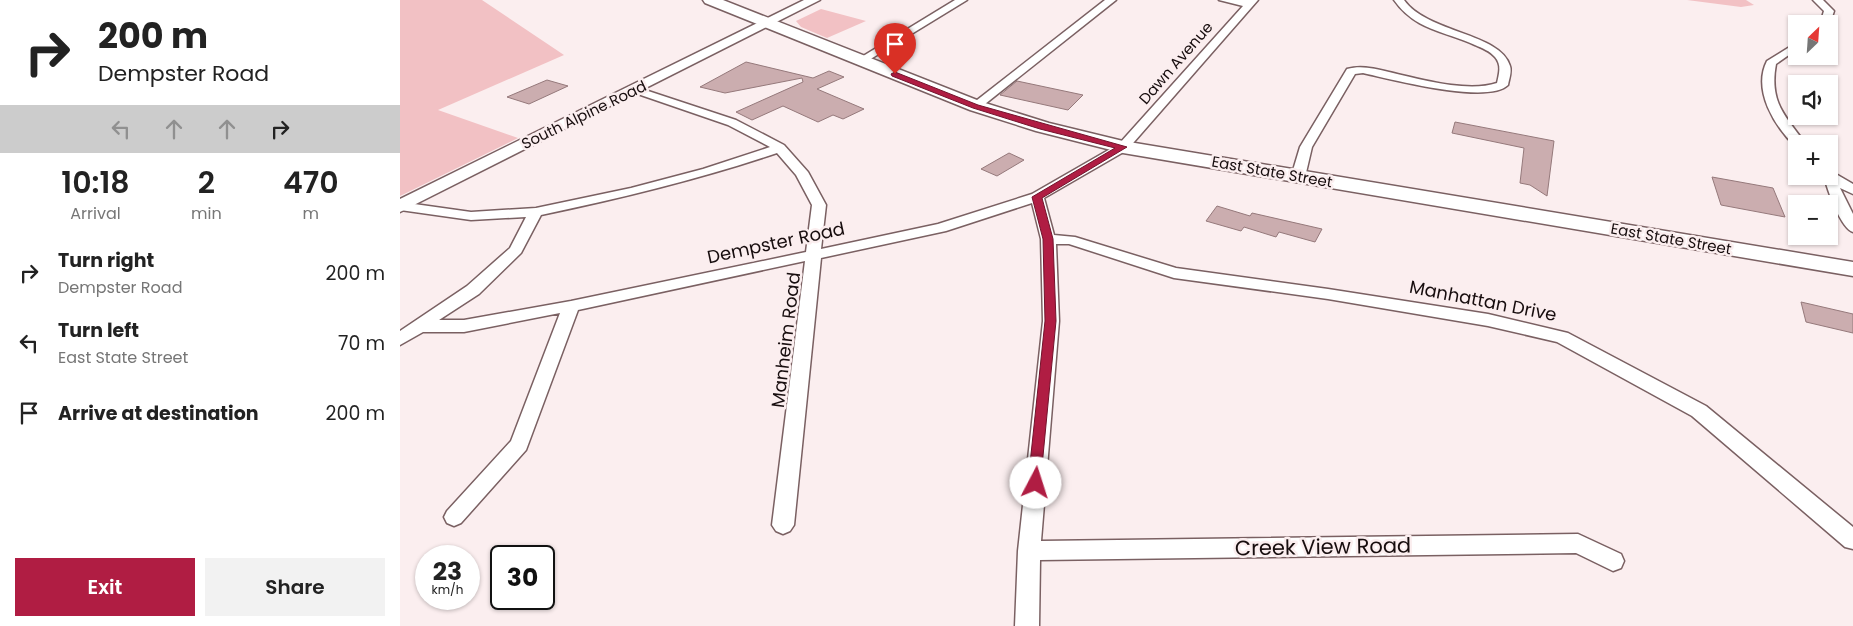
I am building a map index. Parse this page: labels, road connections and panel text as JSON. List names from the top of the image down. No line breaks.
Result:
{"streets":{"main road":["South Alpine Road","East State Street"],"street":["Dawn Avenue","Dempster Road","Manhattan Drive","Manheim Road","Creek View Road"]},"crossings":[["Dawn Avenue","East State Street"],["Dawn Avenue","Dempster Road"],["South Alpine Road","East State Street"],["South Alpine Road","Manheim Road"],["East State Street","Dempster Road"],["Dempster Road","Manheim Road"]],"north":"top right","page":{"turn":["200 m","Dempster Road"],"map_buttons":["+","−"],"eta":["10:18","Arrival","2","min","470","m"],"list":[{"name":"Turn right","note":"Dempster Road","value":"200 m"},{"name":"Turn left","note":"East State Street","value":"70 m"},{"name":"Arrive at destination","value":"200 m"}],"speed":"23 km/h","limit":"30","buttons":["Exit","Share"]}}
